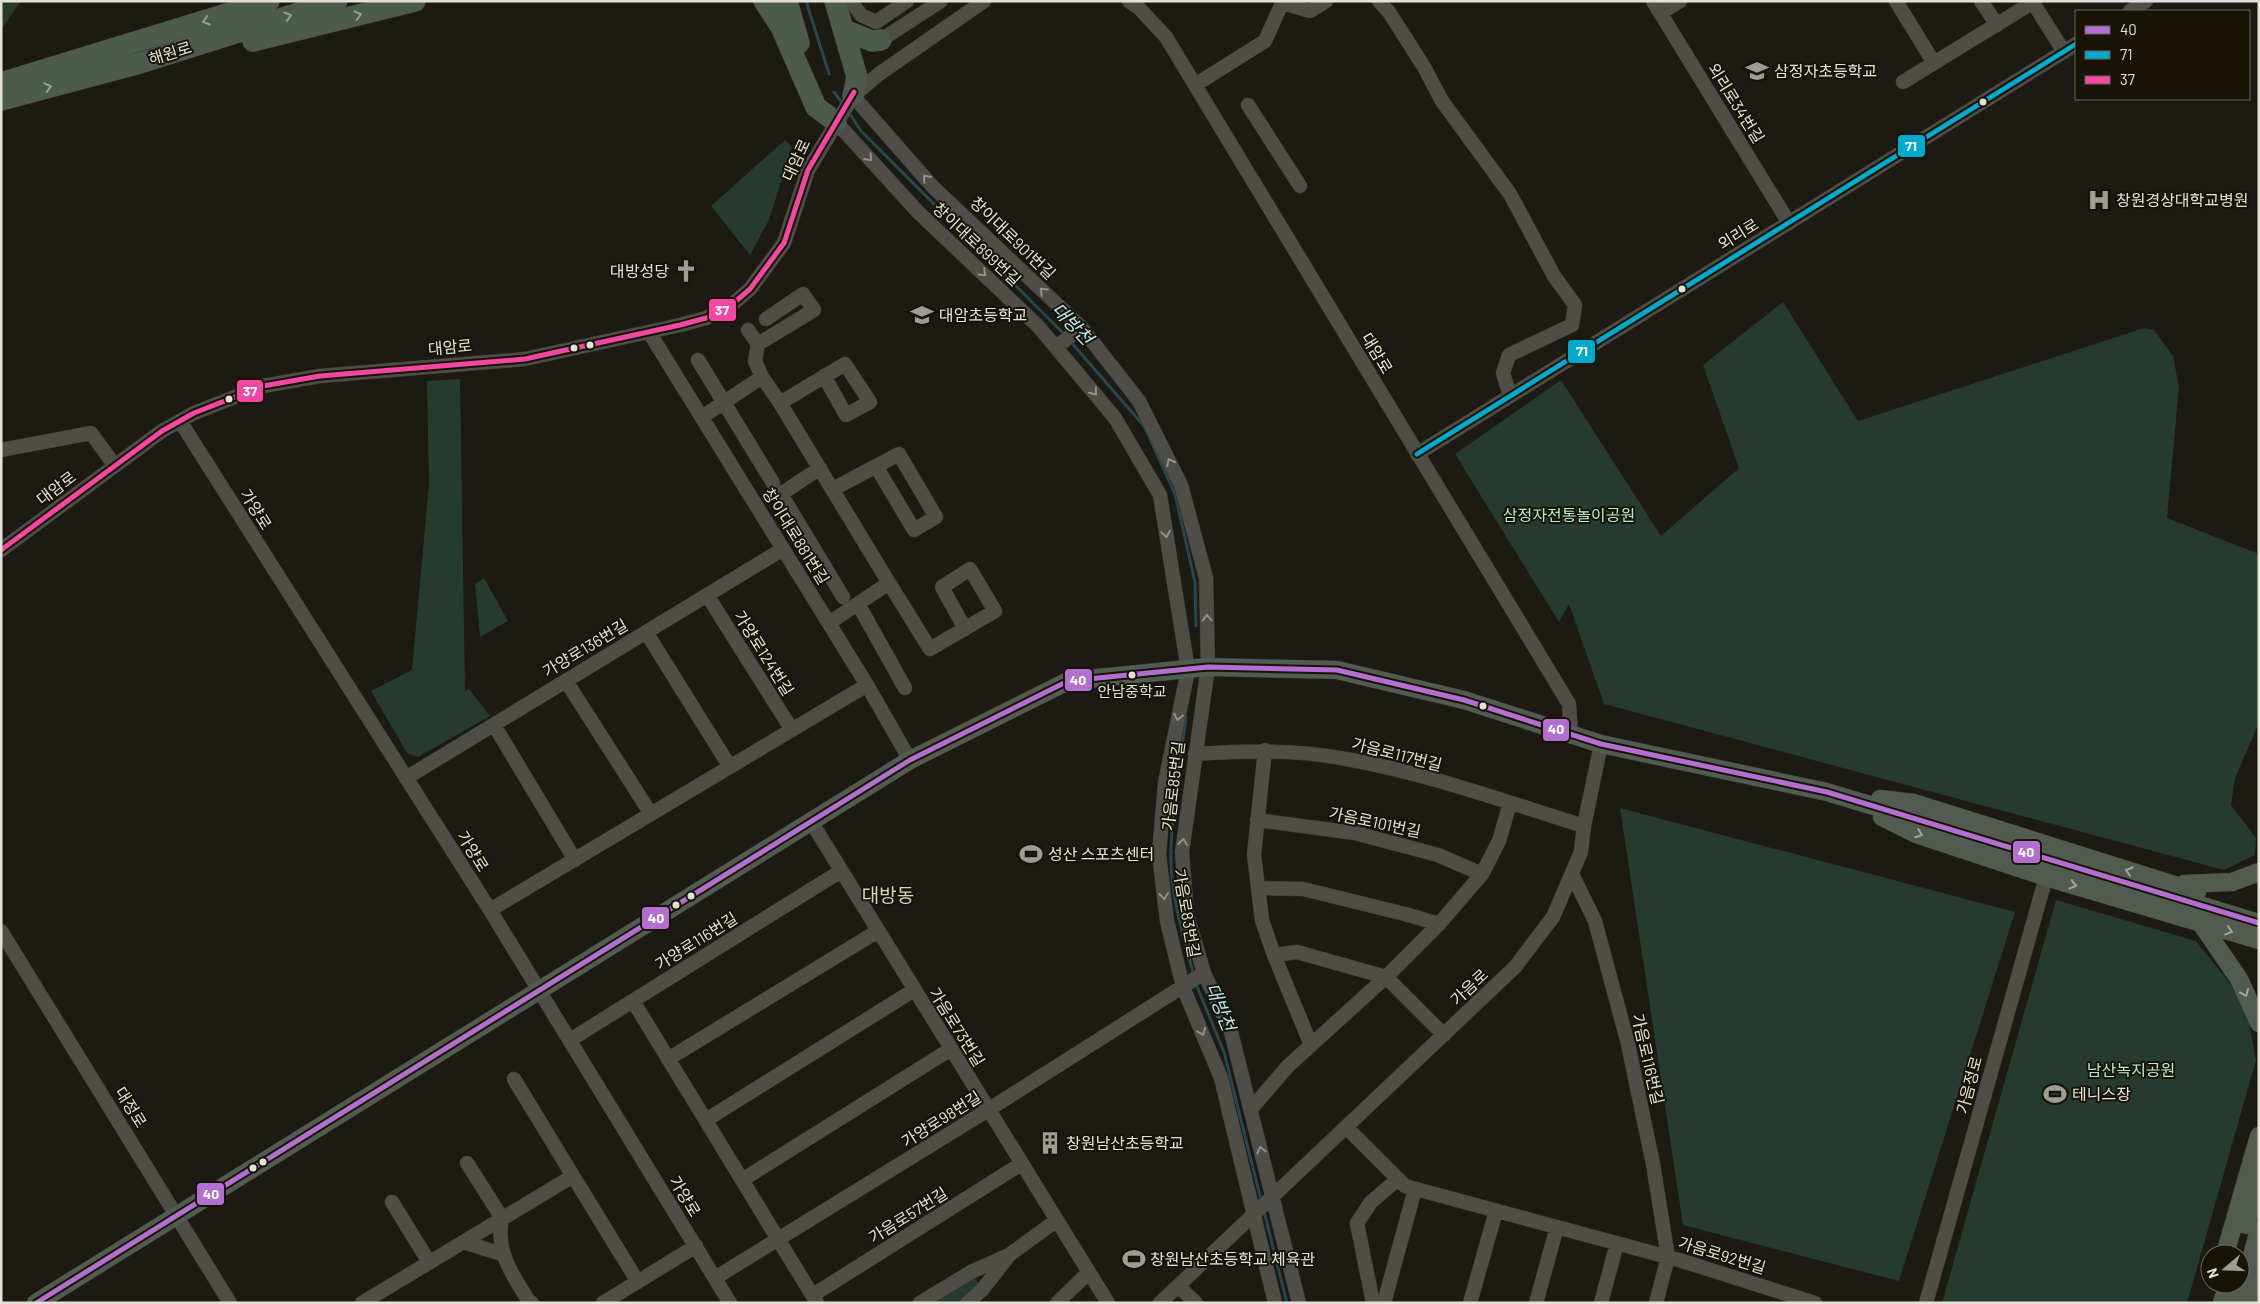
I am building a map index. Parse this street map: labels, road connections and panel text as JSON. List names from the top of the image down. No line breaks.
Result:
{"streets":{"highway":["해원로"],"street":["외리로34번길","대암로","외리로","창이대로901번길","창이대로899번길","가양로","창이대로881번길","가양로136번길","가양로124번길","가음로117번길","가음로85번길","가음로101번길","가음로83번길","가양로116번길","가음로","가음로73번길","가음로116번길","가음정로","대정로","가양로98번길","가음로57번길","가음로92번길"]},"crossings":[["외리로34번길","외리로"],["대암로","외리로"],["대암로","창이대로901번길"],["대암로","창이대로899번길"],["대암로","가양로"],["대암로","창이대로881번길"],["창이대로901번길","가음로85번길"],["창이대로899번길","가음로83번길"],["가양로","가양로136번길"],["가양로","가양로116번길"],["가양로","가양로98번길"],["창이대로881번길","가양로136번길"],["가양로136번길","가양로124번길"],["가음로117번길","가음로85번길"],["가음로117번길","가음로"],["가음로85번길","가음로"],["가음로85번길","가양로98번길"],["가음로83번길","가음로"],["가음로83번길","가양로98번길"],["가양로116번길","가음로73번길"],["가양로116번길","가음로57번길"],["가음로","가음로116번길"],["가음로","가음로92번길"],["가음로73번길","가양로98번길"],["가음로73번길","가음로57번길"],["가음로116번길","가음로92번길"],["가양로98번길","가음로57번길"]],"one_way":["창이대로901번길","창이대로899번길"],"districts":["대방동"],"water":["대방천"],"parks":["삼정자전통놀이공원","남산녹지공원"],"places":{"school or university":["삼정자초등학교","대암초등학교"],"hospital":["창원경상대학교병원"],"church":["대방성당"],"other":["안남중학교"],"sports":["성산 스포츠센터","테니스장","창원남산초등학교 체육관"],"building":["창원남산초등학교"]},"lines":["transit line 71","transit line 37","transit line 40"],"legend":["40","71","37"],"north":"left"}
